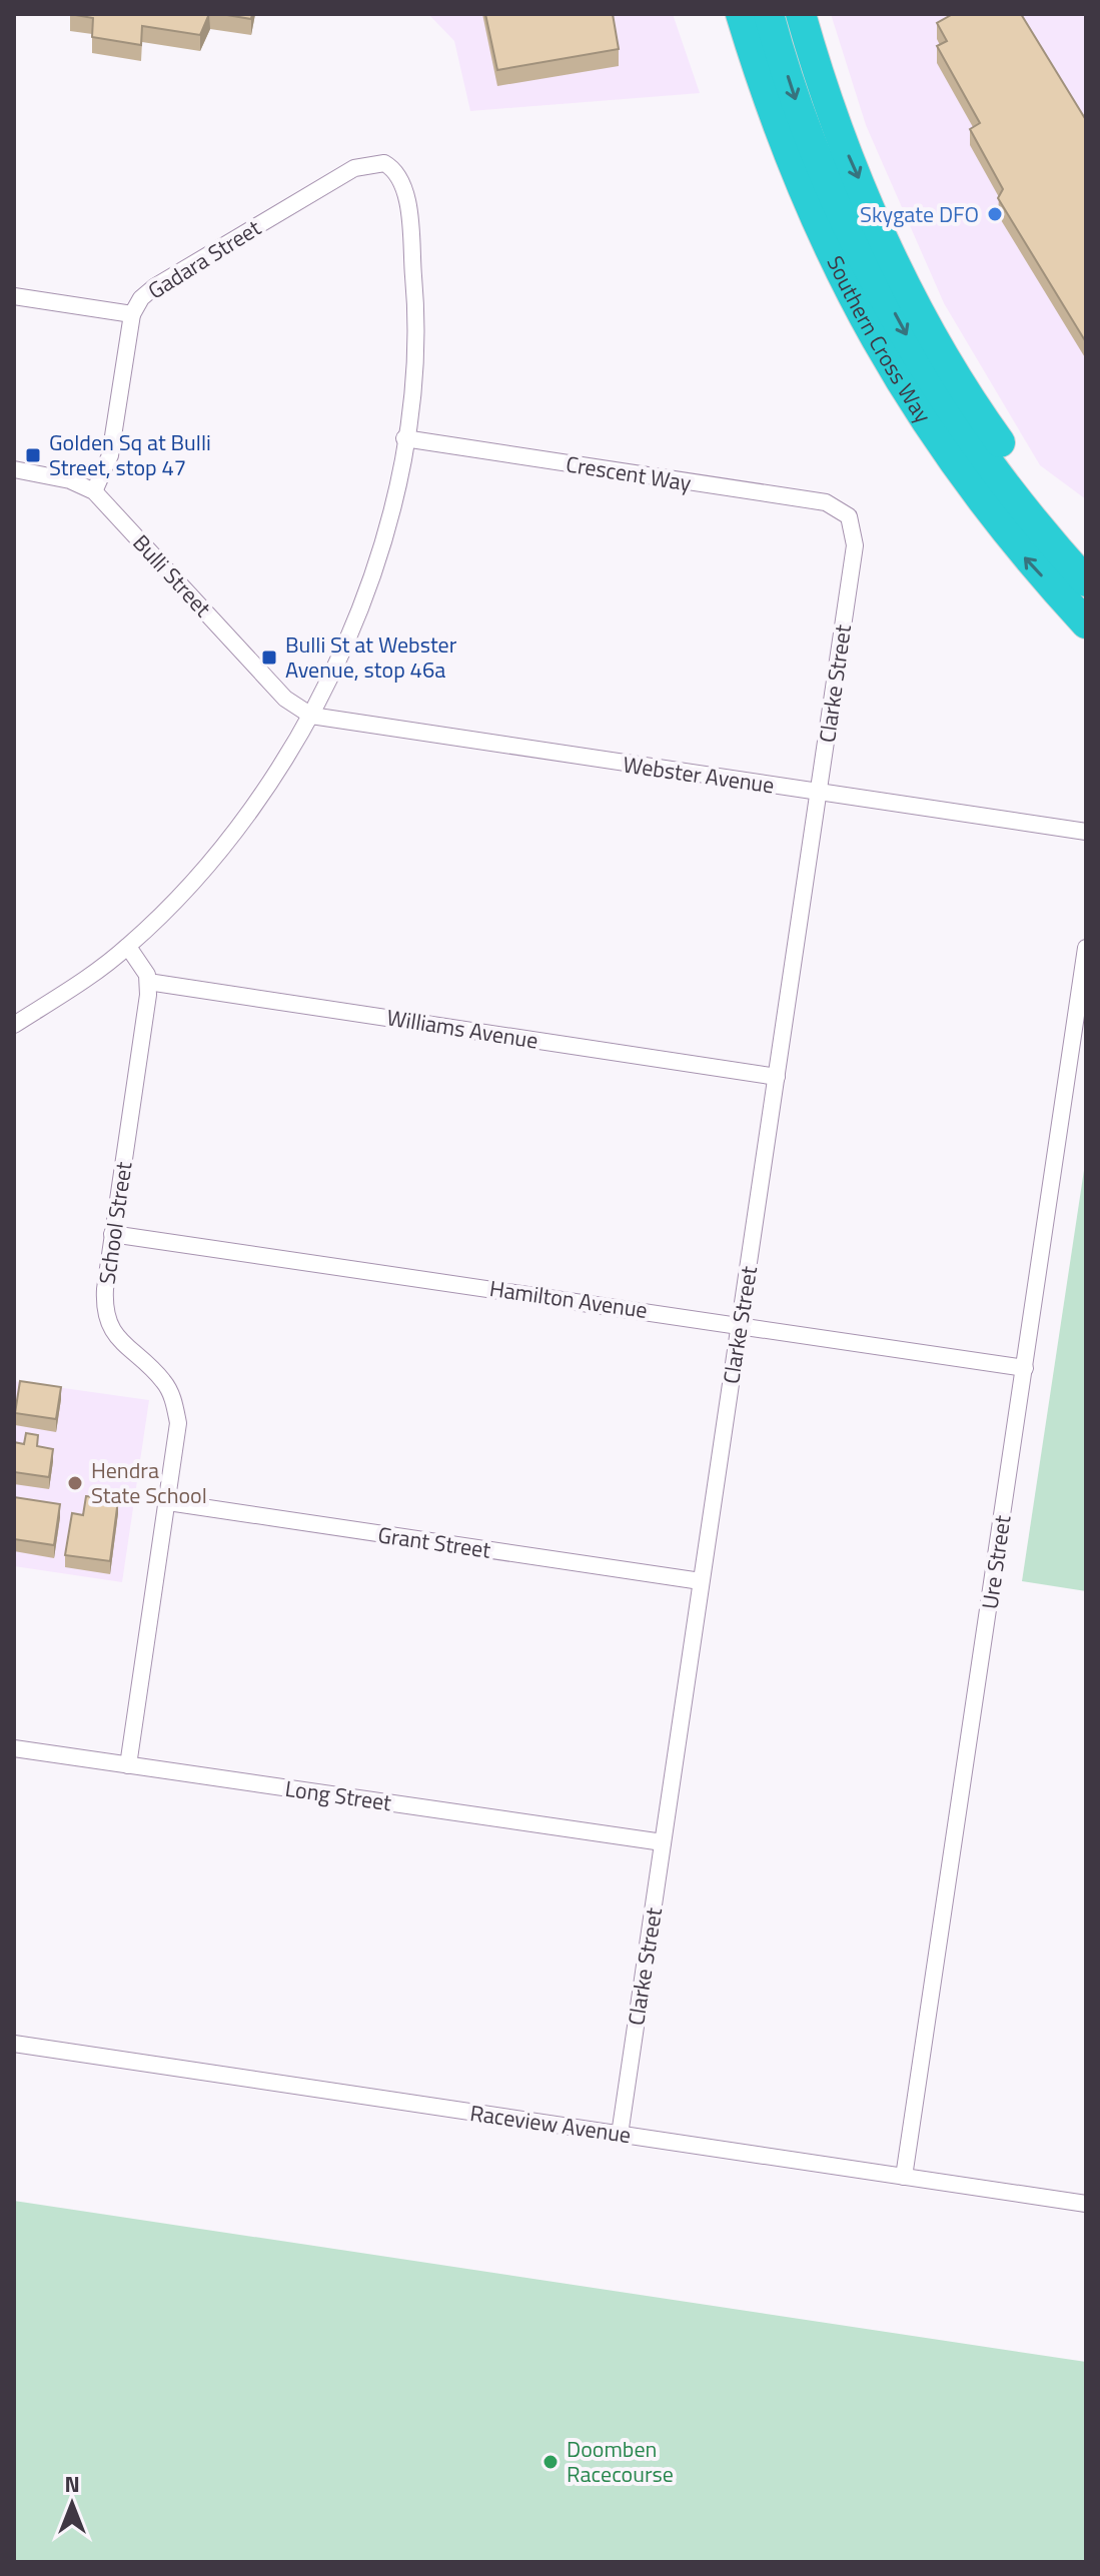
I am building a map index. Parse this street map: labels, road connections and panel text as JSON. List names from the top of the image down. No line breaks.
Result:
{"streets":{"highway":["Southern Cross Way"],"street":["Gadara Street","Crescent Way","Bulli Street","Clarke Street","Webster Avenue","Williams Avenue","School Street","Hamilton Avenue","Grant Street","Ure Street","Long Street","Raceview Avenue"]},"crossings":[["Gadara Street","Crescent Way"],["Crescent Way","Clarke Street"],["Bulli Street","Webster Avenue"],["Clarke Street","Webster Avenue"],["Clarke Street","Williams Avenue"],["Clarke Street","Hamilton Avenue"],["Clarke Street","Grant Street"],["Clarke Street","Long Street"],["Clarke Street","Raceview Avenue"],["Williams Avenue","School Street"],["School Street","Hamilton Avenue"],["School Street","Grant Street"],["School Street","Long Street"],["Hamilton Avenue","Ure Street"],["Ure Street","Raceview Avenue"]],"places":{"other":["Skygate DFO","Hendra State School","Doomben Racecourse"],"transit":["Golden Sq at Bulli Street, stop 47","Bulli St at Webster Avenue, stop 46a"]},"north":"top"}
